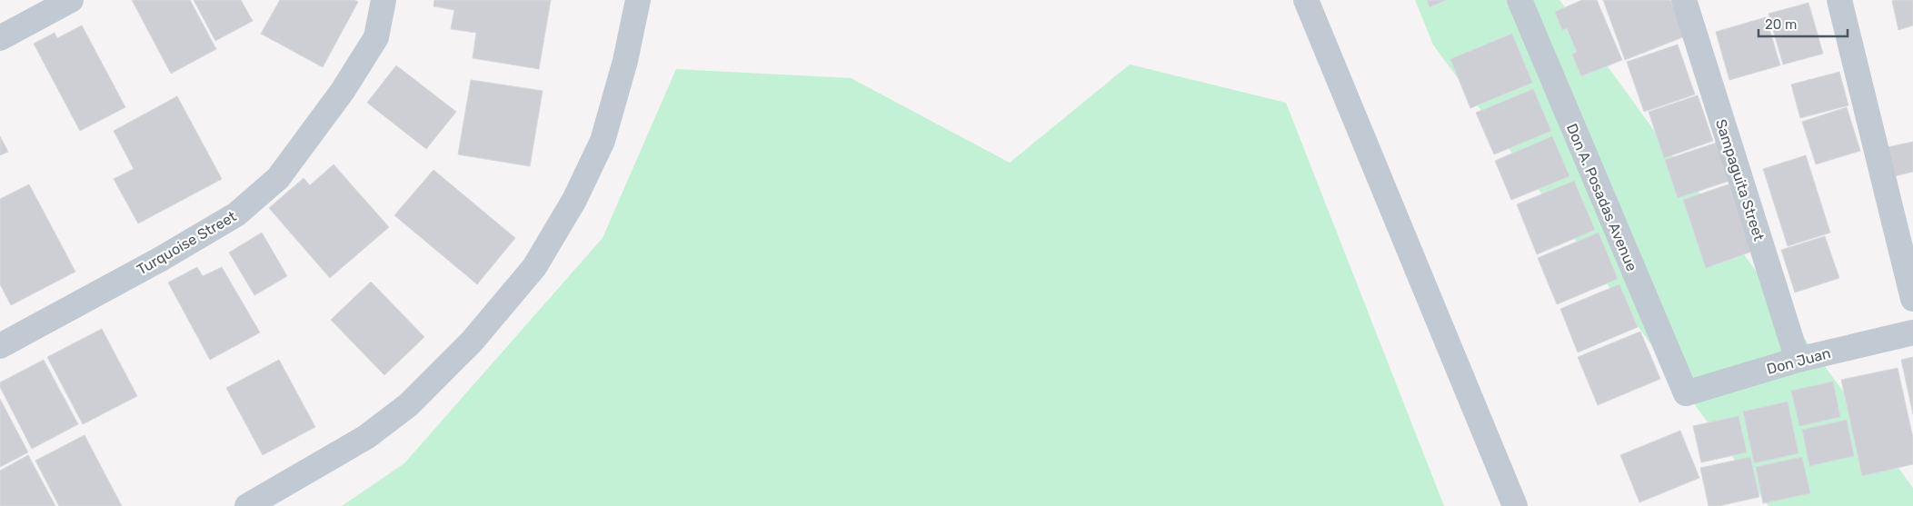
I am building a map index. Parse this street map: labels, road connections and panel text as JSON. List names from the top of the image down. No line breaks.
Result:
{"streets":{"street":["Sampaguita Street","Don A. Posadas Avenue","Turquoise Street","Don Juan"]},"crossings":[["Sampaguita Street","Don Juan"],["Don A. Posadas Avenue","Don Juan"]],"scale_bar":"20 m"}
